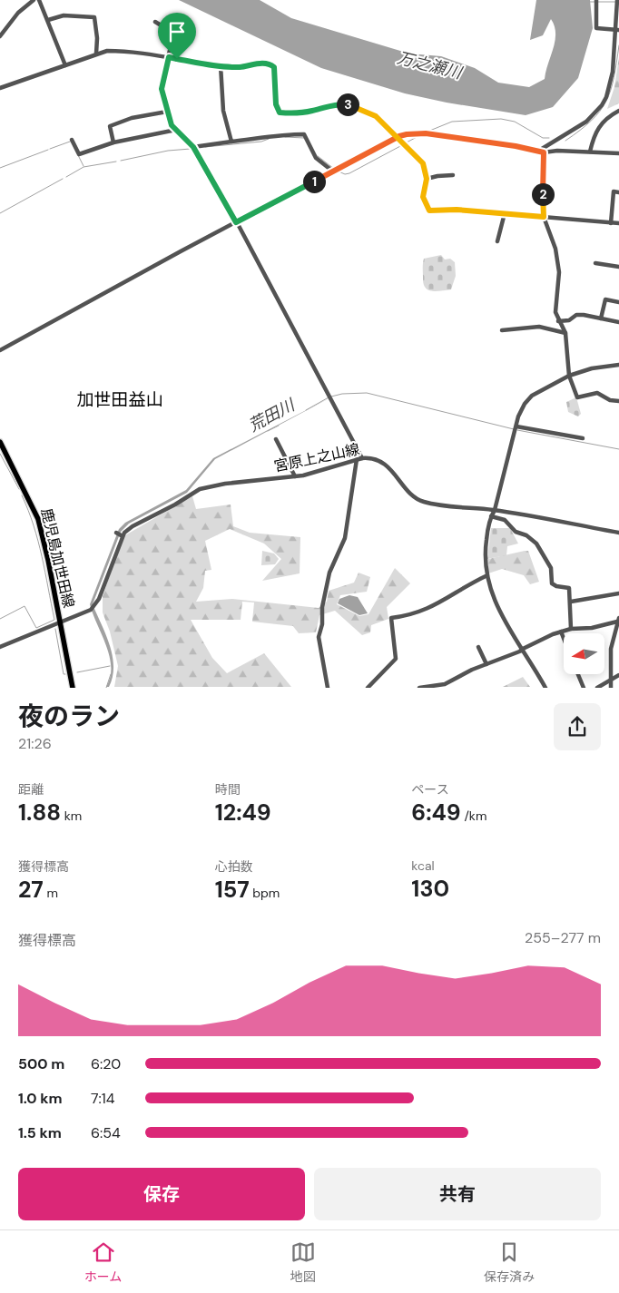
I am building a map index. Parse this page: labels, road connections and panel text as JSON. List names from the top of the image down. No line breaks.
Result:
{"streets":{"main road":["鹿児島加世田線"],"street":["宮原上之山線"]},"districts":["加世田益山"],"water":["万之瀬川","荒田川"],"north":"left","page":{"pins":["3","1","2"],"heading":["夜のラン","21:26"],"stats":[["距離","1.88 km"],["時間","12:49"],["ペース","6:49 /km"],["獲得標高","27 m"],["心拍数","157 bpm"],["kcal","130"]],"chart":["獲得標高","255–277 m"],"list":[{"name":"500 m","note":"6:20"},{"name":"1.0 km","note":"7:14"},{"name":"1.5 km","note":"6:54"}],"buttons":["保存","共有"],"tabs":["ホーム","地図","保存済み"]}}
